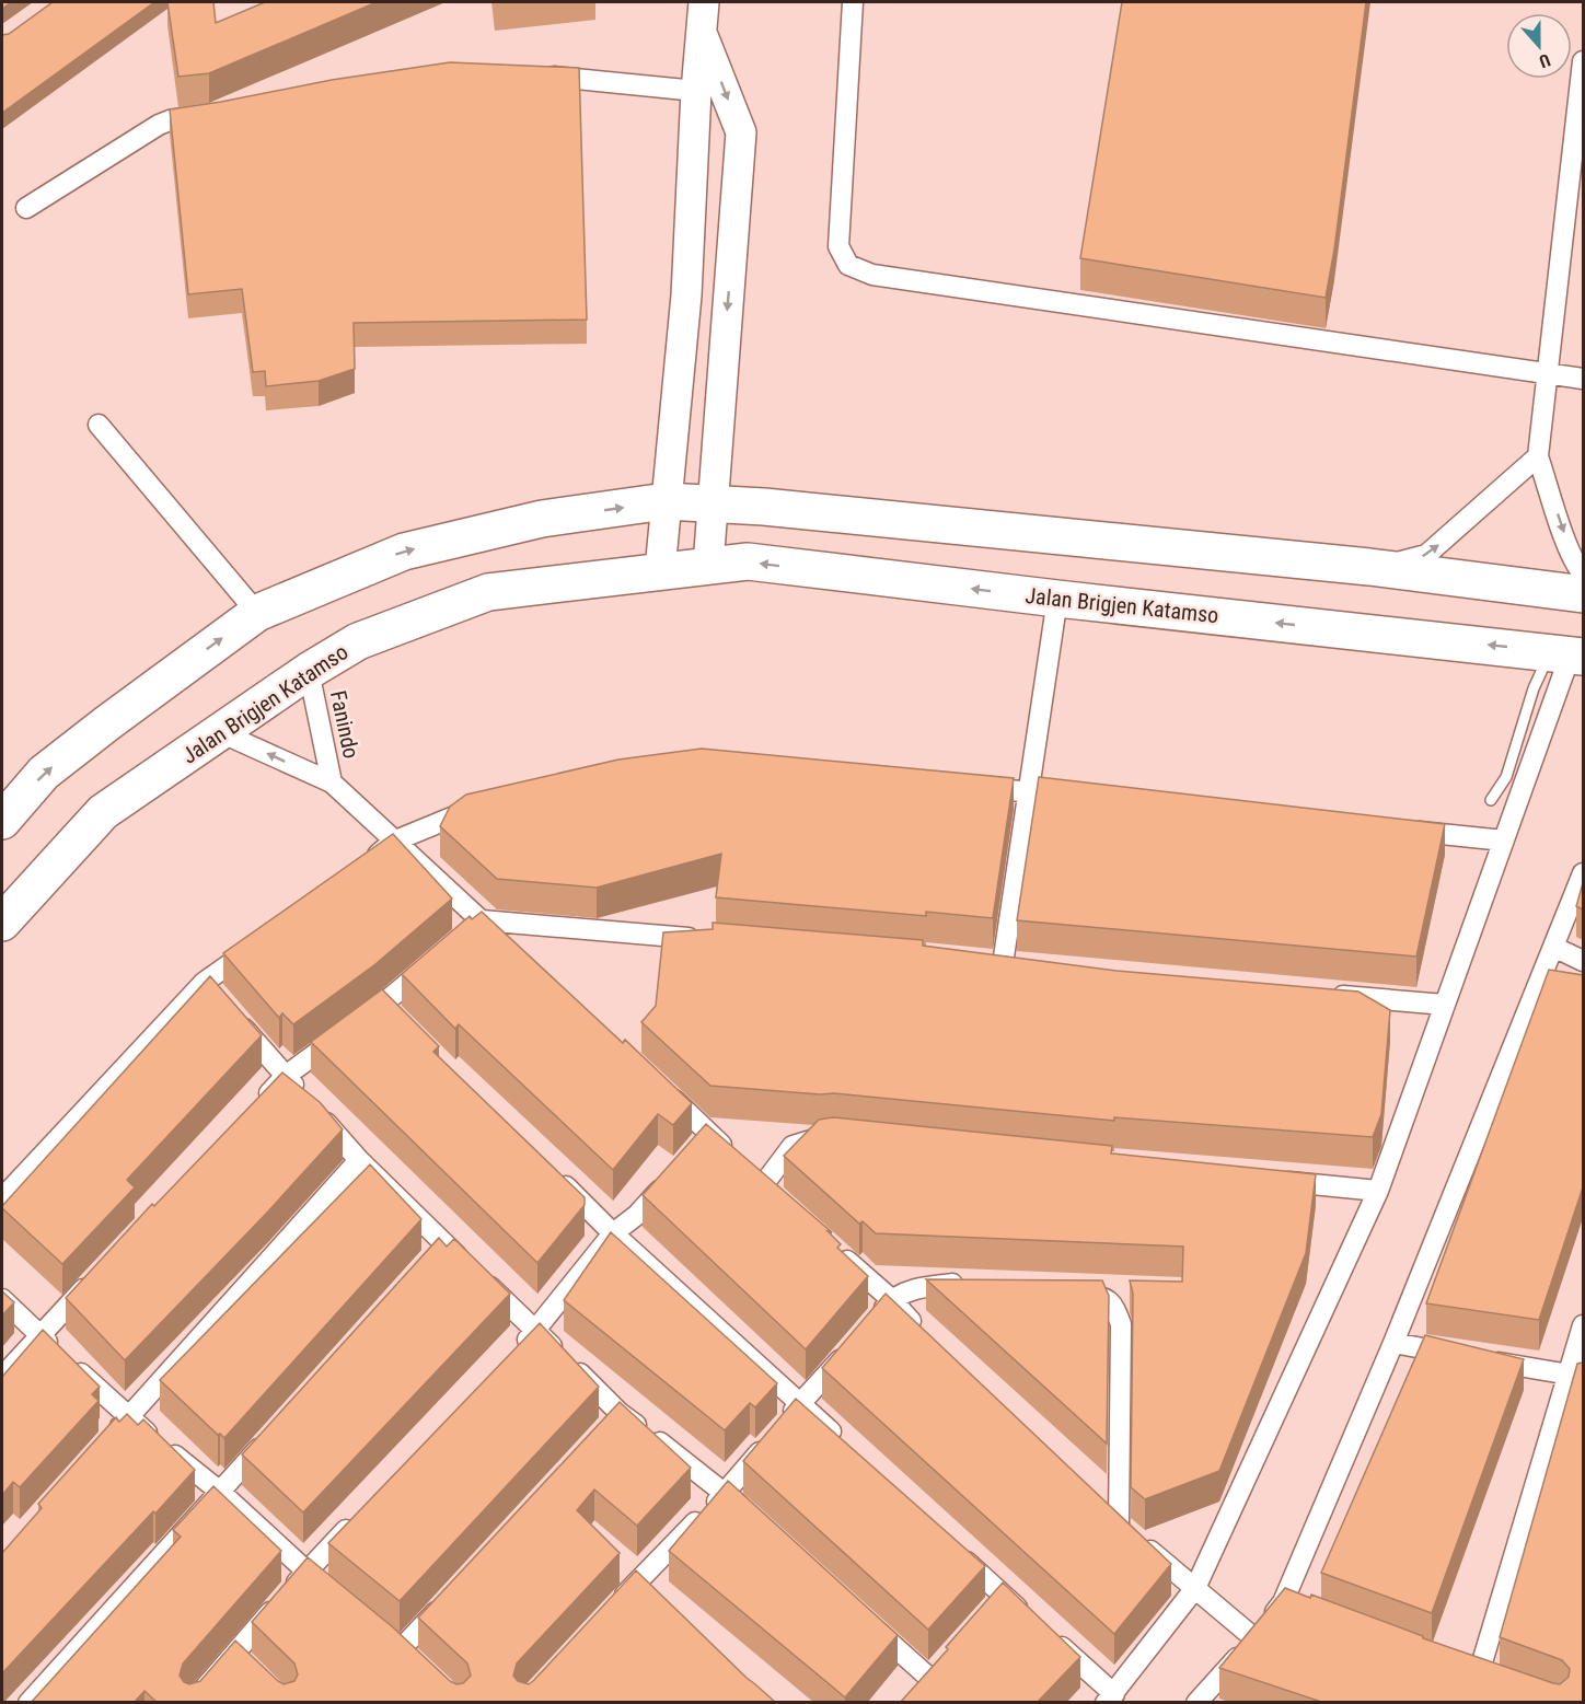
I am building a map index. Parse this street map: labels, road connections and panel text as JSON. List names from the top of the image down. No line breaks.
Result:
{"streets":{"highway":["Jalan Brigjen Katamso"],"street":["Fanindo"]},"crossings":[["Jalan Brigjen Katamso","Fanindo"]],"one_way":["Fanindo"],"north":"bottom"}
